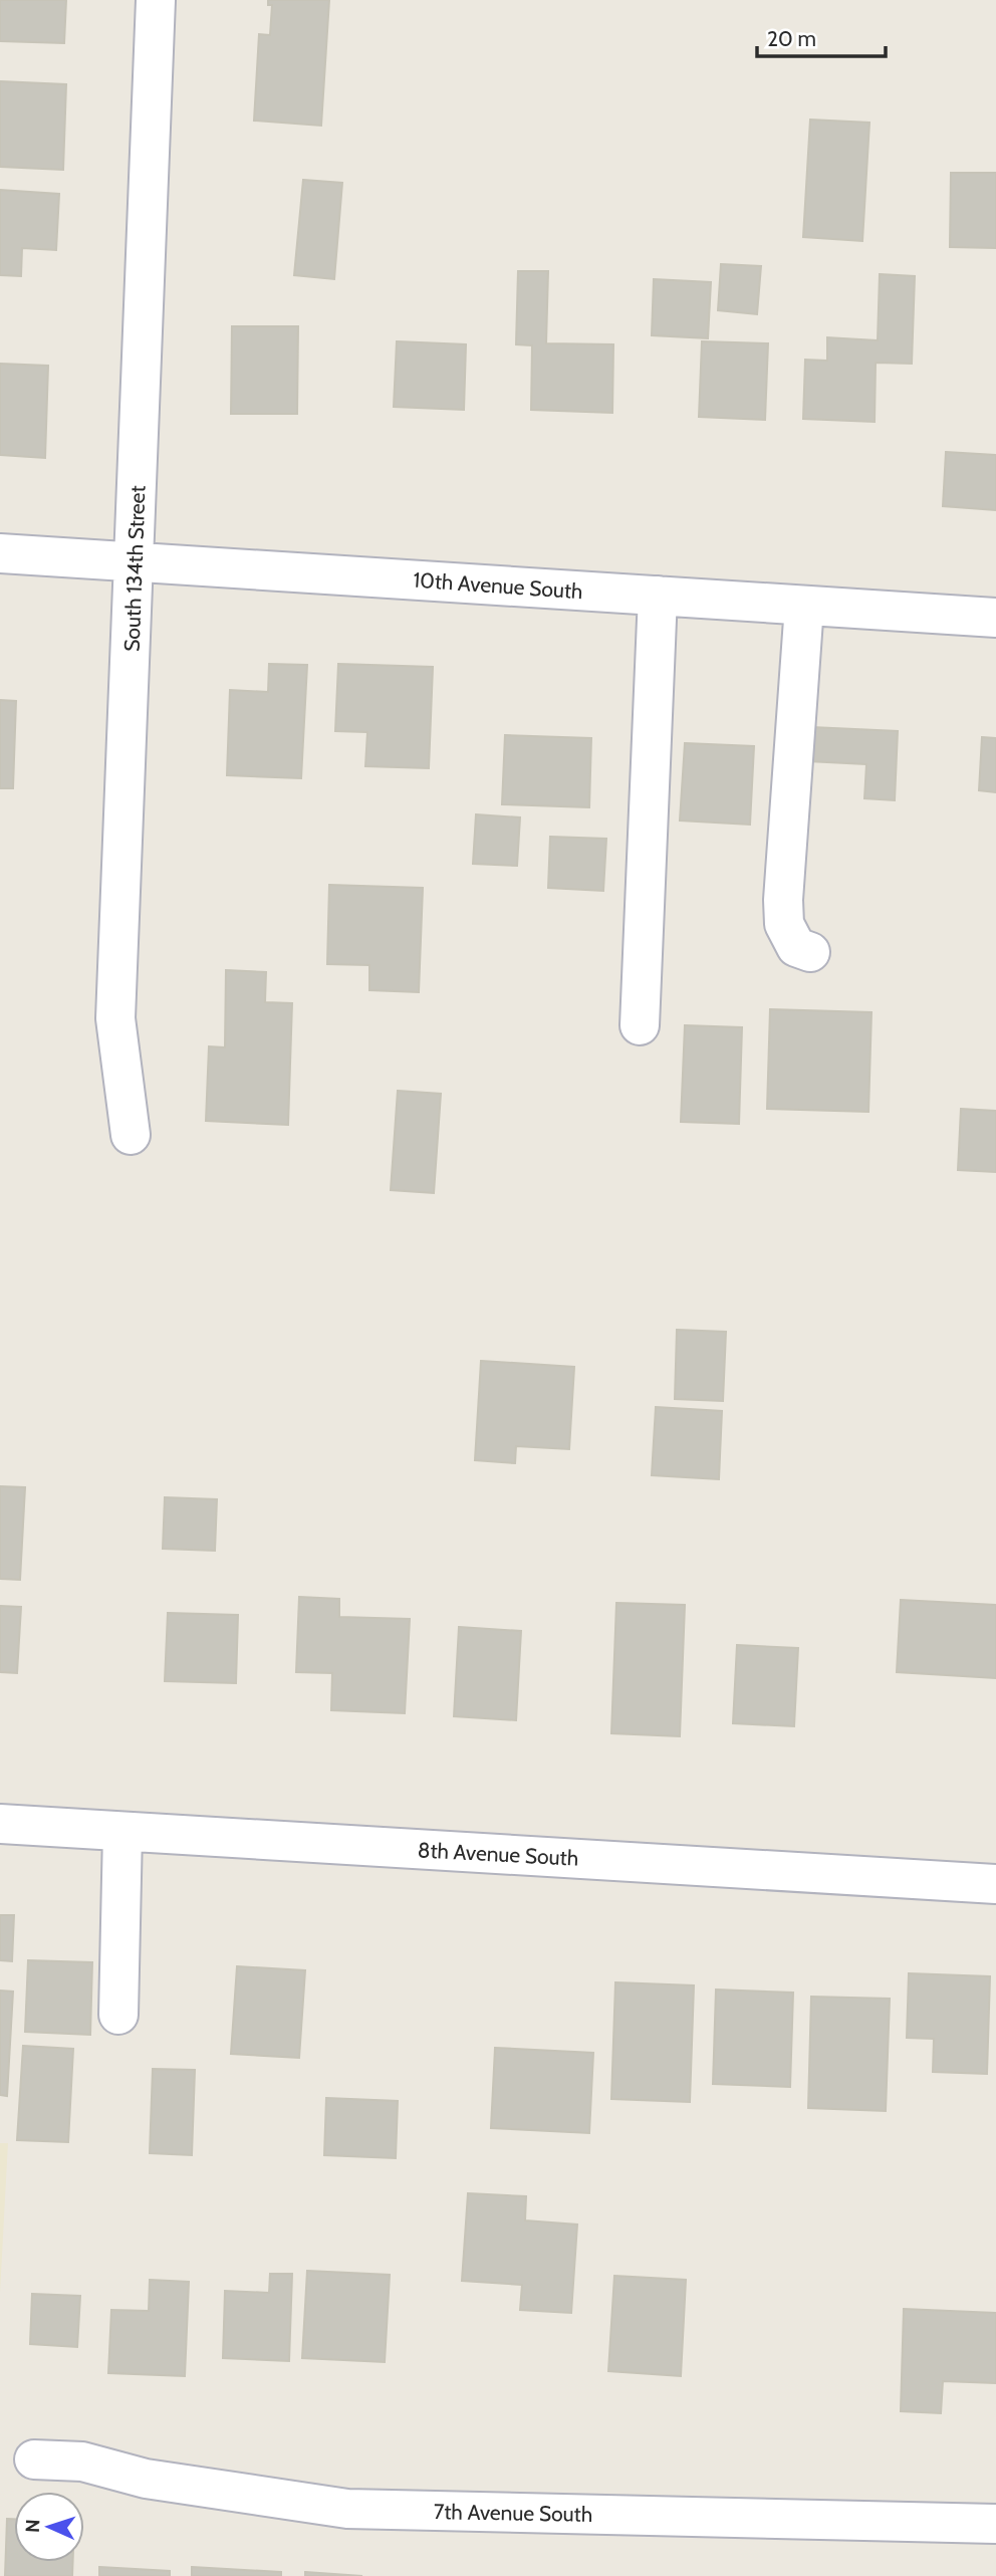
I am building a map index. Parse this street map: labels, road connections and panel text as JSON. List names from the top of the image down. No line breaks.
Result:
{"streets":{"street":["South 134th Street","10th Avenue South","8th Avenue South","7th Avenue South"]},"crossings":[["South 134th Street","10th Avenue South"]],"scale_bar":"20 m","north":"left"}
